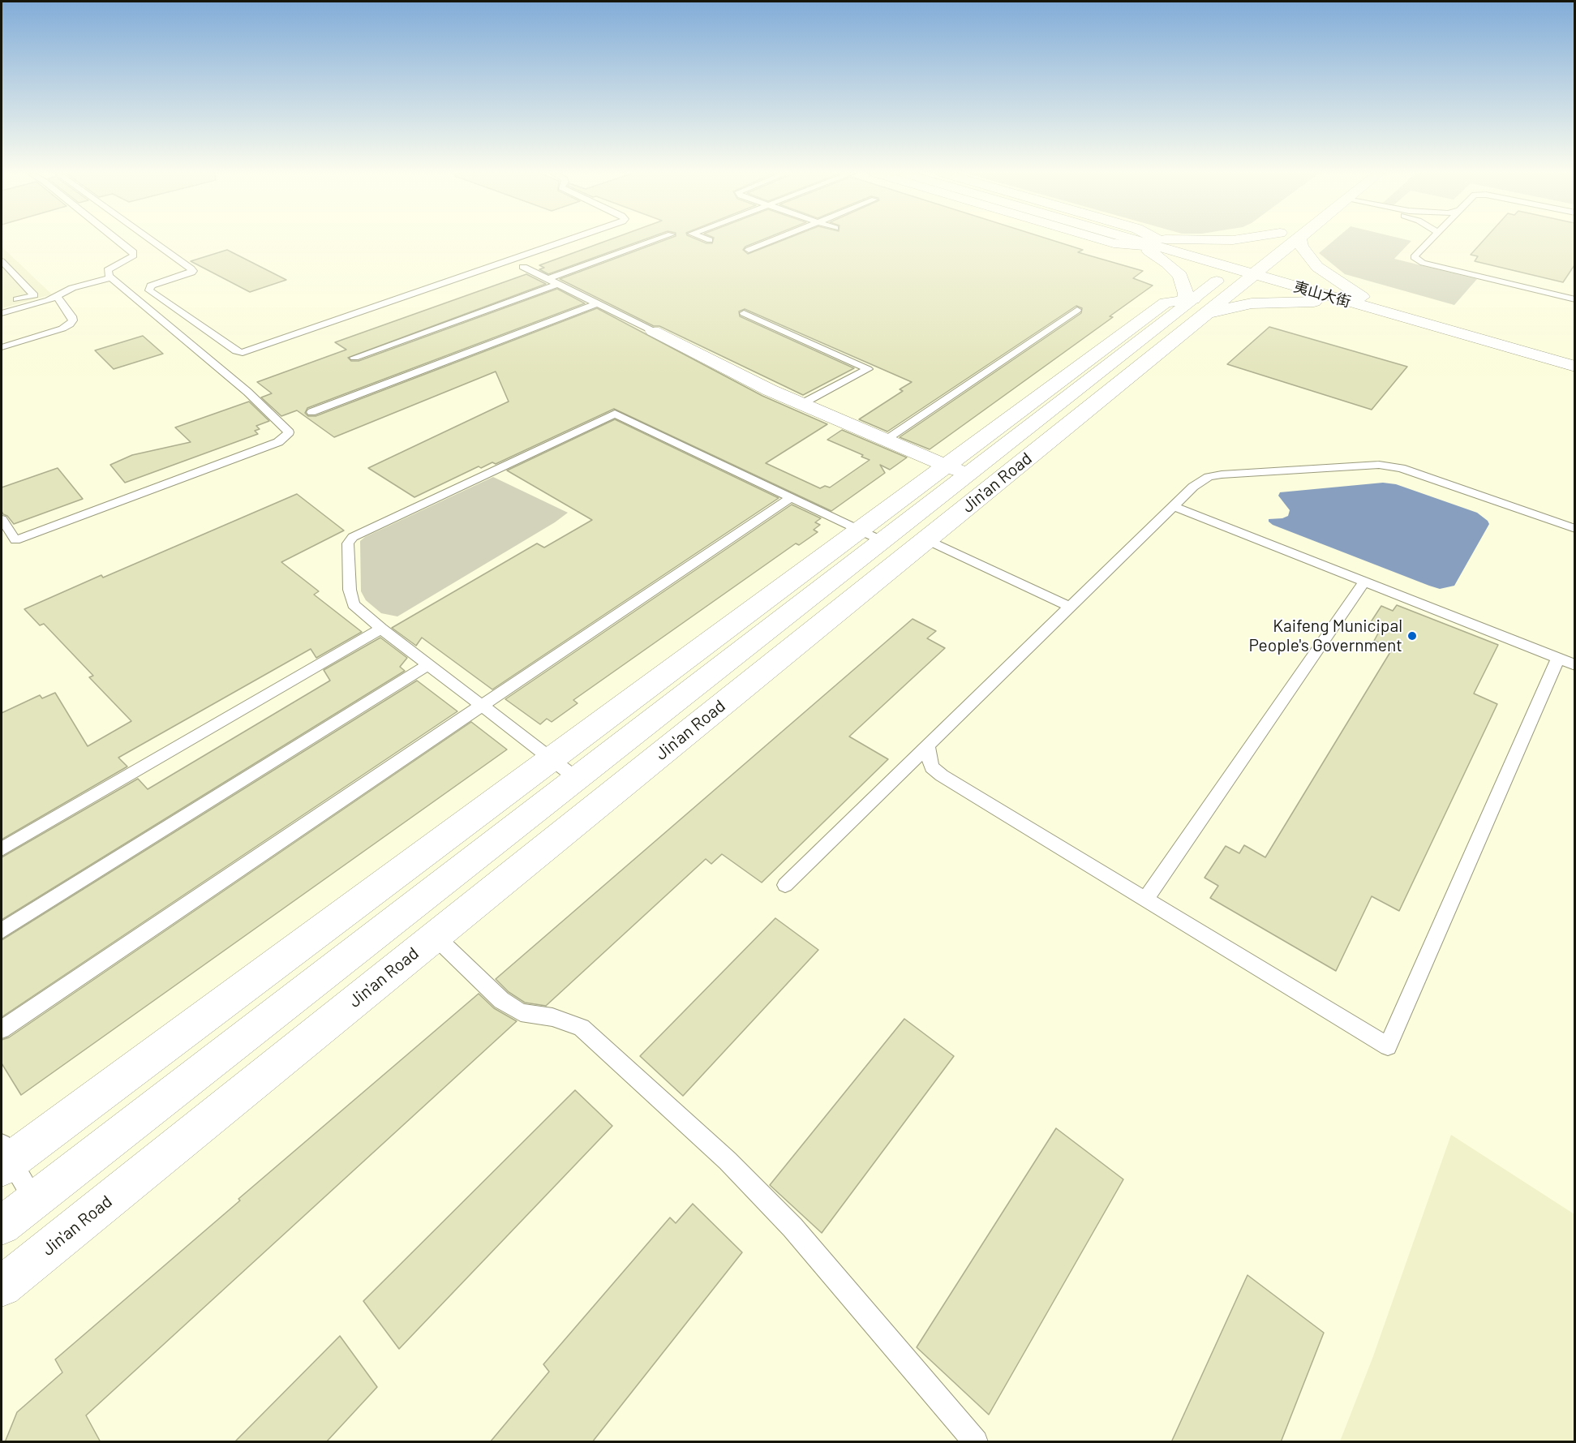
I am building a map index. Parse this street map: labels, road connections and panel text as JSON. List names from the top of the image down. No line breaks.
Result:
{"streets":{"main road":["夷山大街","Jin'an Road"]},"crossings":[["夷山大街","Jin'an Road"]],"places":["Kaifeng Municipal People's Government"]}
